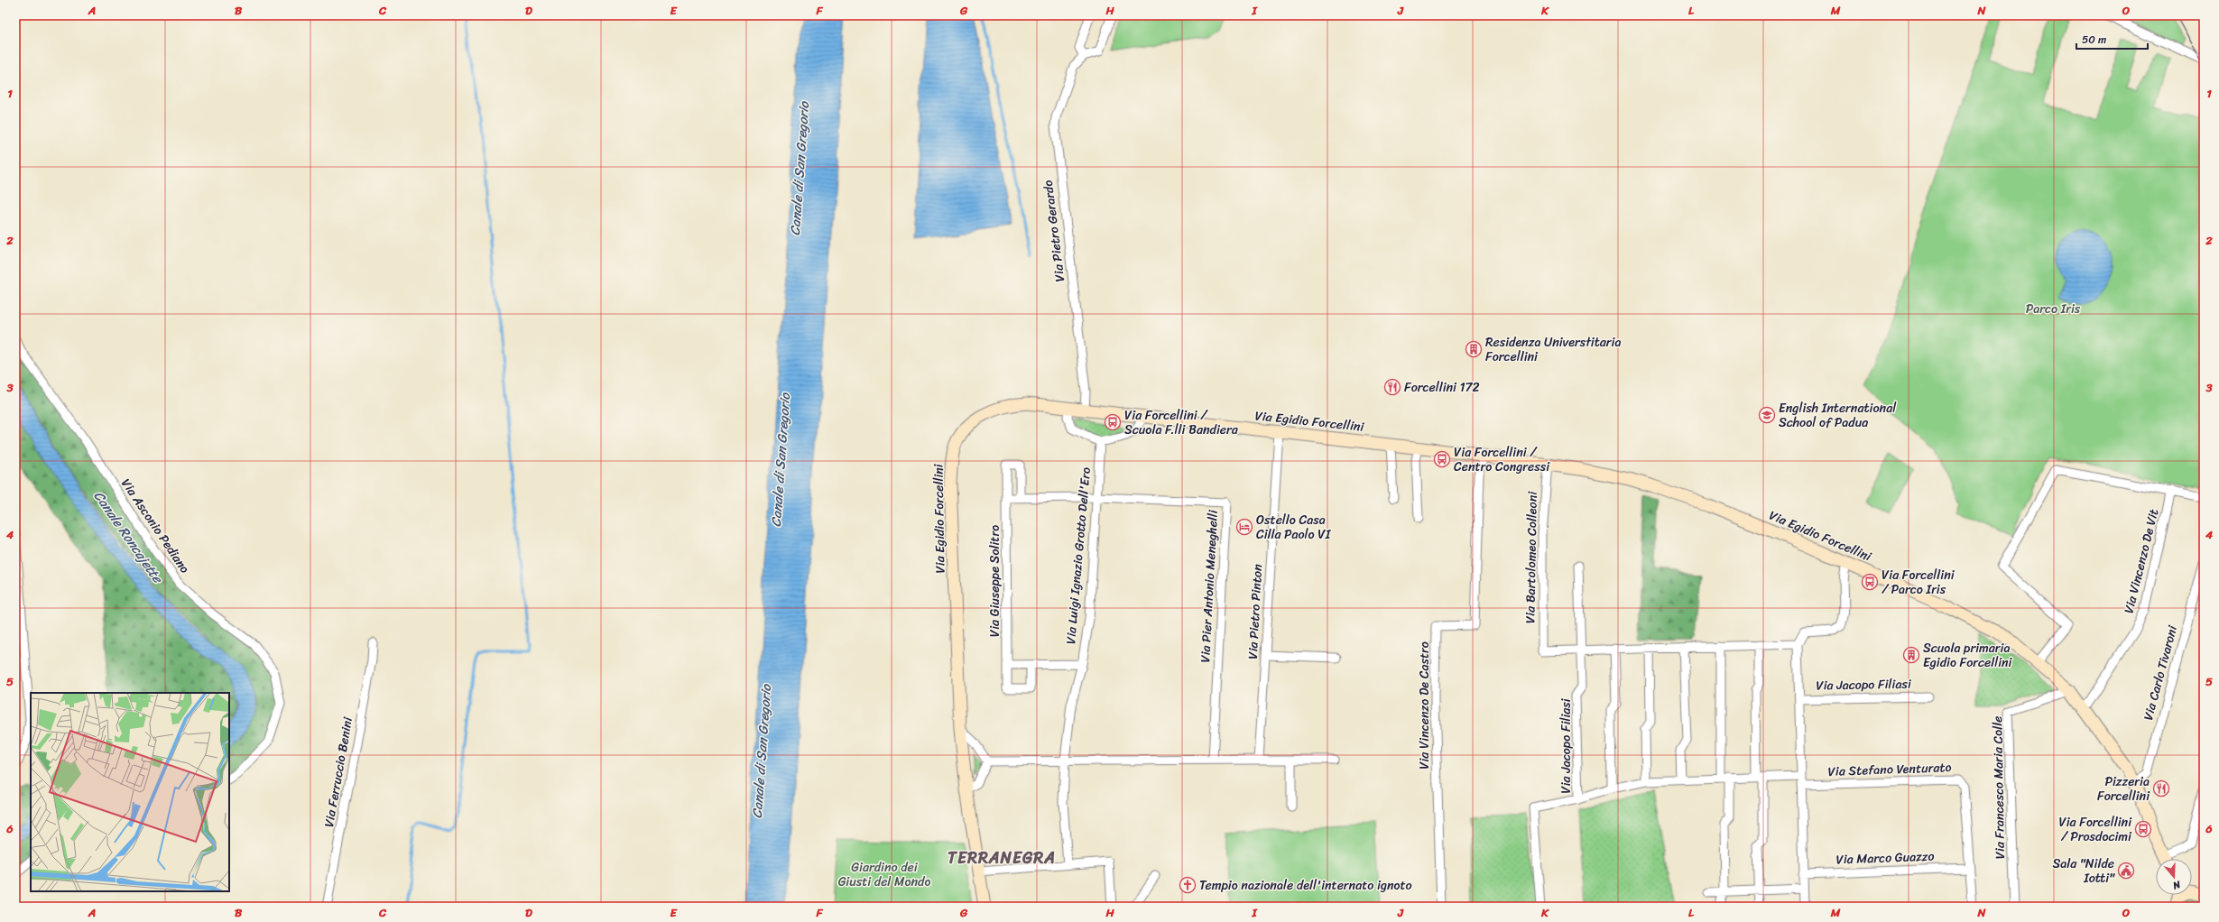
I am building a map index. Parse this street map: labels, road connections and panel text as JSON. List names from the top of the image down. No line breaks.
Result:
{"streets":{"street":["Via Pietro Gerardo","Via Egidio Forcellini","Via Asconio Pediano","Via Luigi Ignazio Grotto Dell'Ero","Via Bartolomeo Colleoni","Via Vincenzo De Vit","Via Giuseppe Solitro","Via Pier Antonio Meneghelli","Via Pietro Pinton","Via Carlo Tivaroni","Via Jacopo Filiasi","Via Vincenzo De Castro","Via Stefano Venturato","Via Ferruccio Benini","Via Francesco Maria Colle","Via Marco Guazzo"]},"crossings":[["Via Pietro Gerardo","Via Egidio Forcellini"],["Via Egidio Forcellini","Via Bartolomeo Colleoni"],["Via Egidio Forcellini","Via Vincenzo De Vit"],["Via Egidio Forcellini","Via Pietro Pinton"],["Via Egidio Forcellini","Via Carlo Tivaroni"],["Via Egidio Forcellini","Via Vincenzo De Castro"],["Via Egidio Forcellini","Via Francesco Maria Colle"],["Via Luigi Ignazio Grotto Dell'Ero","Via Pier Antonio Meneghelli"],["Via Bartolomeo Colleoni","Via Jacopo Filiasi"],["Via Jacopo Filiasi","Via Stefano Venturato"],["Via Jacopo Filiasi","Via Marco Guazzo"],["Via Stefano Venturato","Via Marco Guazzo"]],"districts":["TERRANEGRA"],"water":["Canale di San Gregorio","Canale Roncajette"],"parks":["Parco Iris","Giardino dei Giusti del Mondo"],"places":{"building":["Residenza Universtitaria Forcellini","Scuola primaria Egidio Forcellini"],"restaurant":["Forcellini 172","Pizzeria Forcellini"],"school or university":["English International School of Padua"],"bus stop":["Via Forcellini / Scuola F.lli Bandiera","Via Forcellini / Centro Congressi","Via Forcellini / Parco Iris","Via Forcellini / Prosdocimi"],"hotel":["Ostello Casa Cilla Paolo VI"],"public building":["Sala \"Nilde Iotti\""],"church":["Tempio nazionale dell'internato ignoto"]},"scale_bar":"50 m","north":"bottom","grid":{"columns":["A","B","C","D","E","F","G","H","I","J","K","L","M","N","O"],"rows":["1","2","3","4","5","6"]}}
